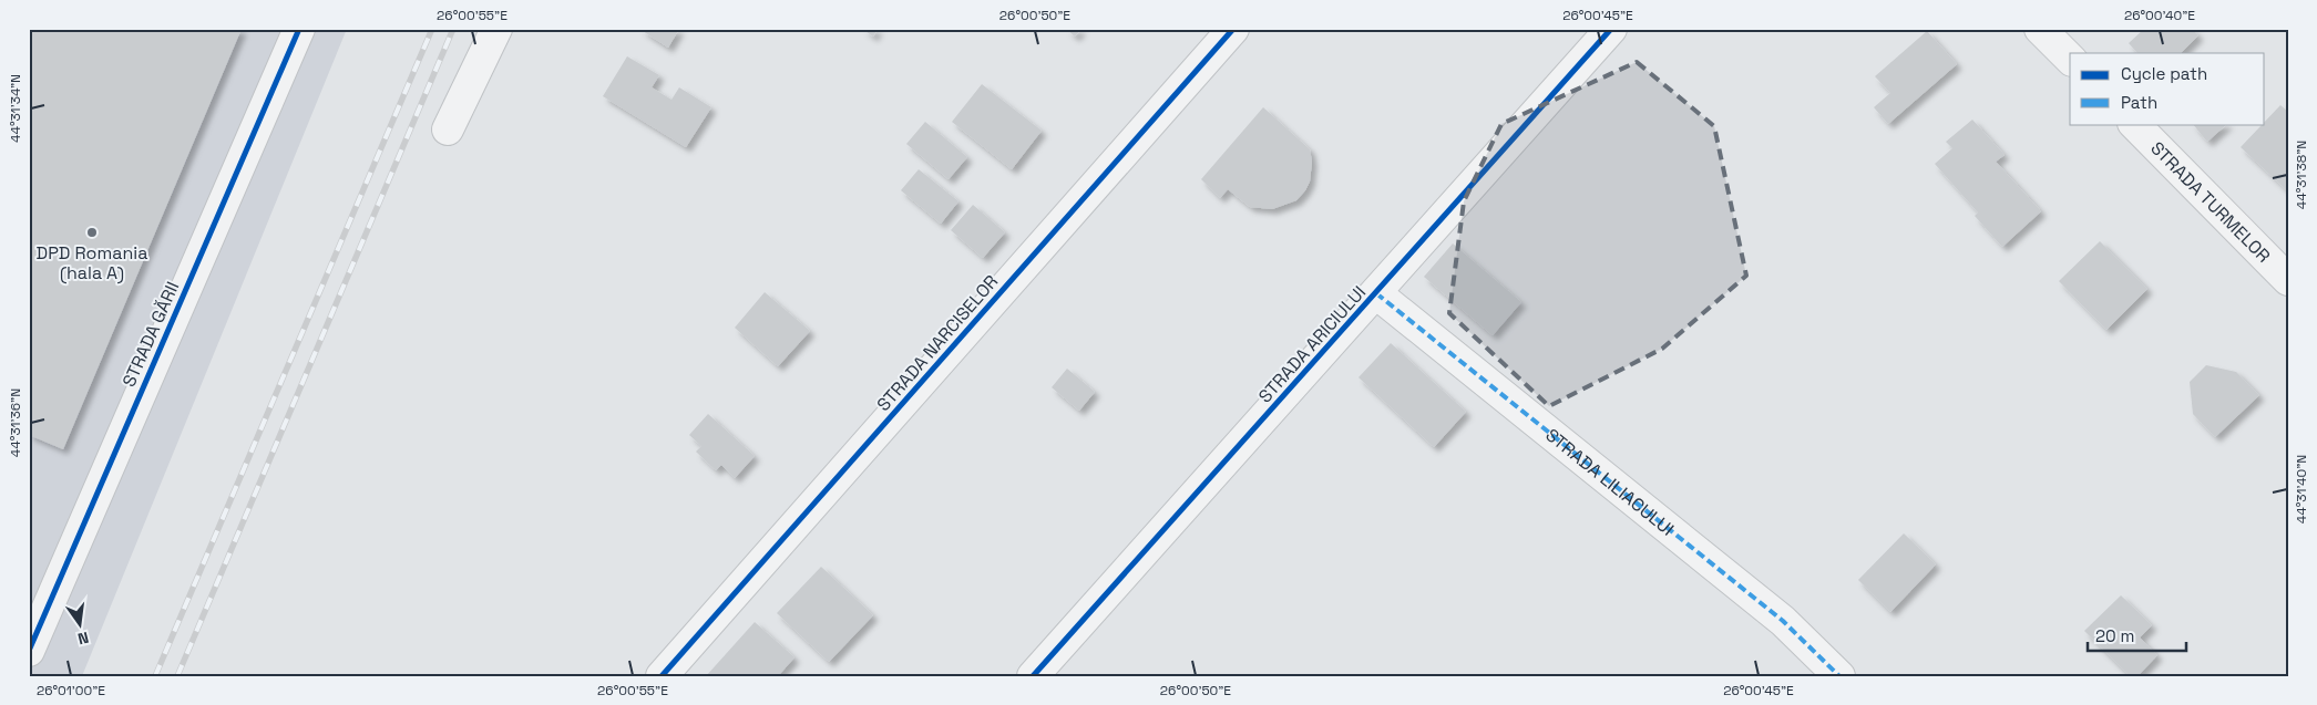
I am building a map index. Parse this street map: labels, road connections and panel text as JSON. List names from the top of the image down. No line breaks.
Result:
{"streets":{"street":["STRADA TURMELOR","STRADA GĂRII","STRADA NARCISELOR","STRADA ARICIULUI","STRADA LILIACULUI"]},"crossings":[["STRADA ARICIULUI","STRADA LILIACULUI"]],"places":["DPD Romania (hala A)"],"legend":["Cycle path","Path"],"scale_bar":"20 m","north":"bottom","coordinates":["26°00'55\"E","26°00'50\"E","26°00'45\"E","26°00'40\"E","44°31'34\"N","44°31'38\"N","44°31'36\"N","44°31'40\"N","26°01'00\"E"]}
